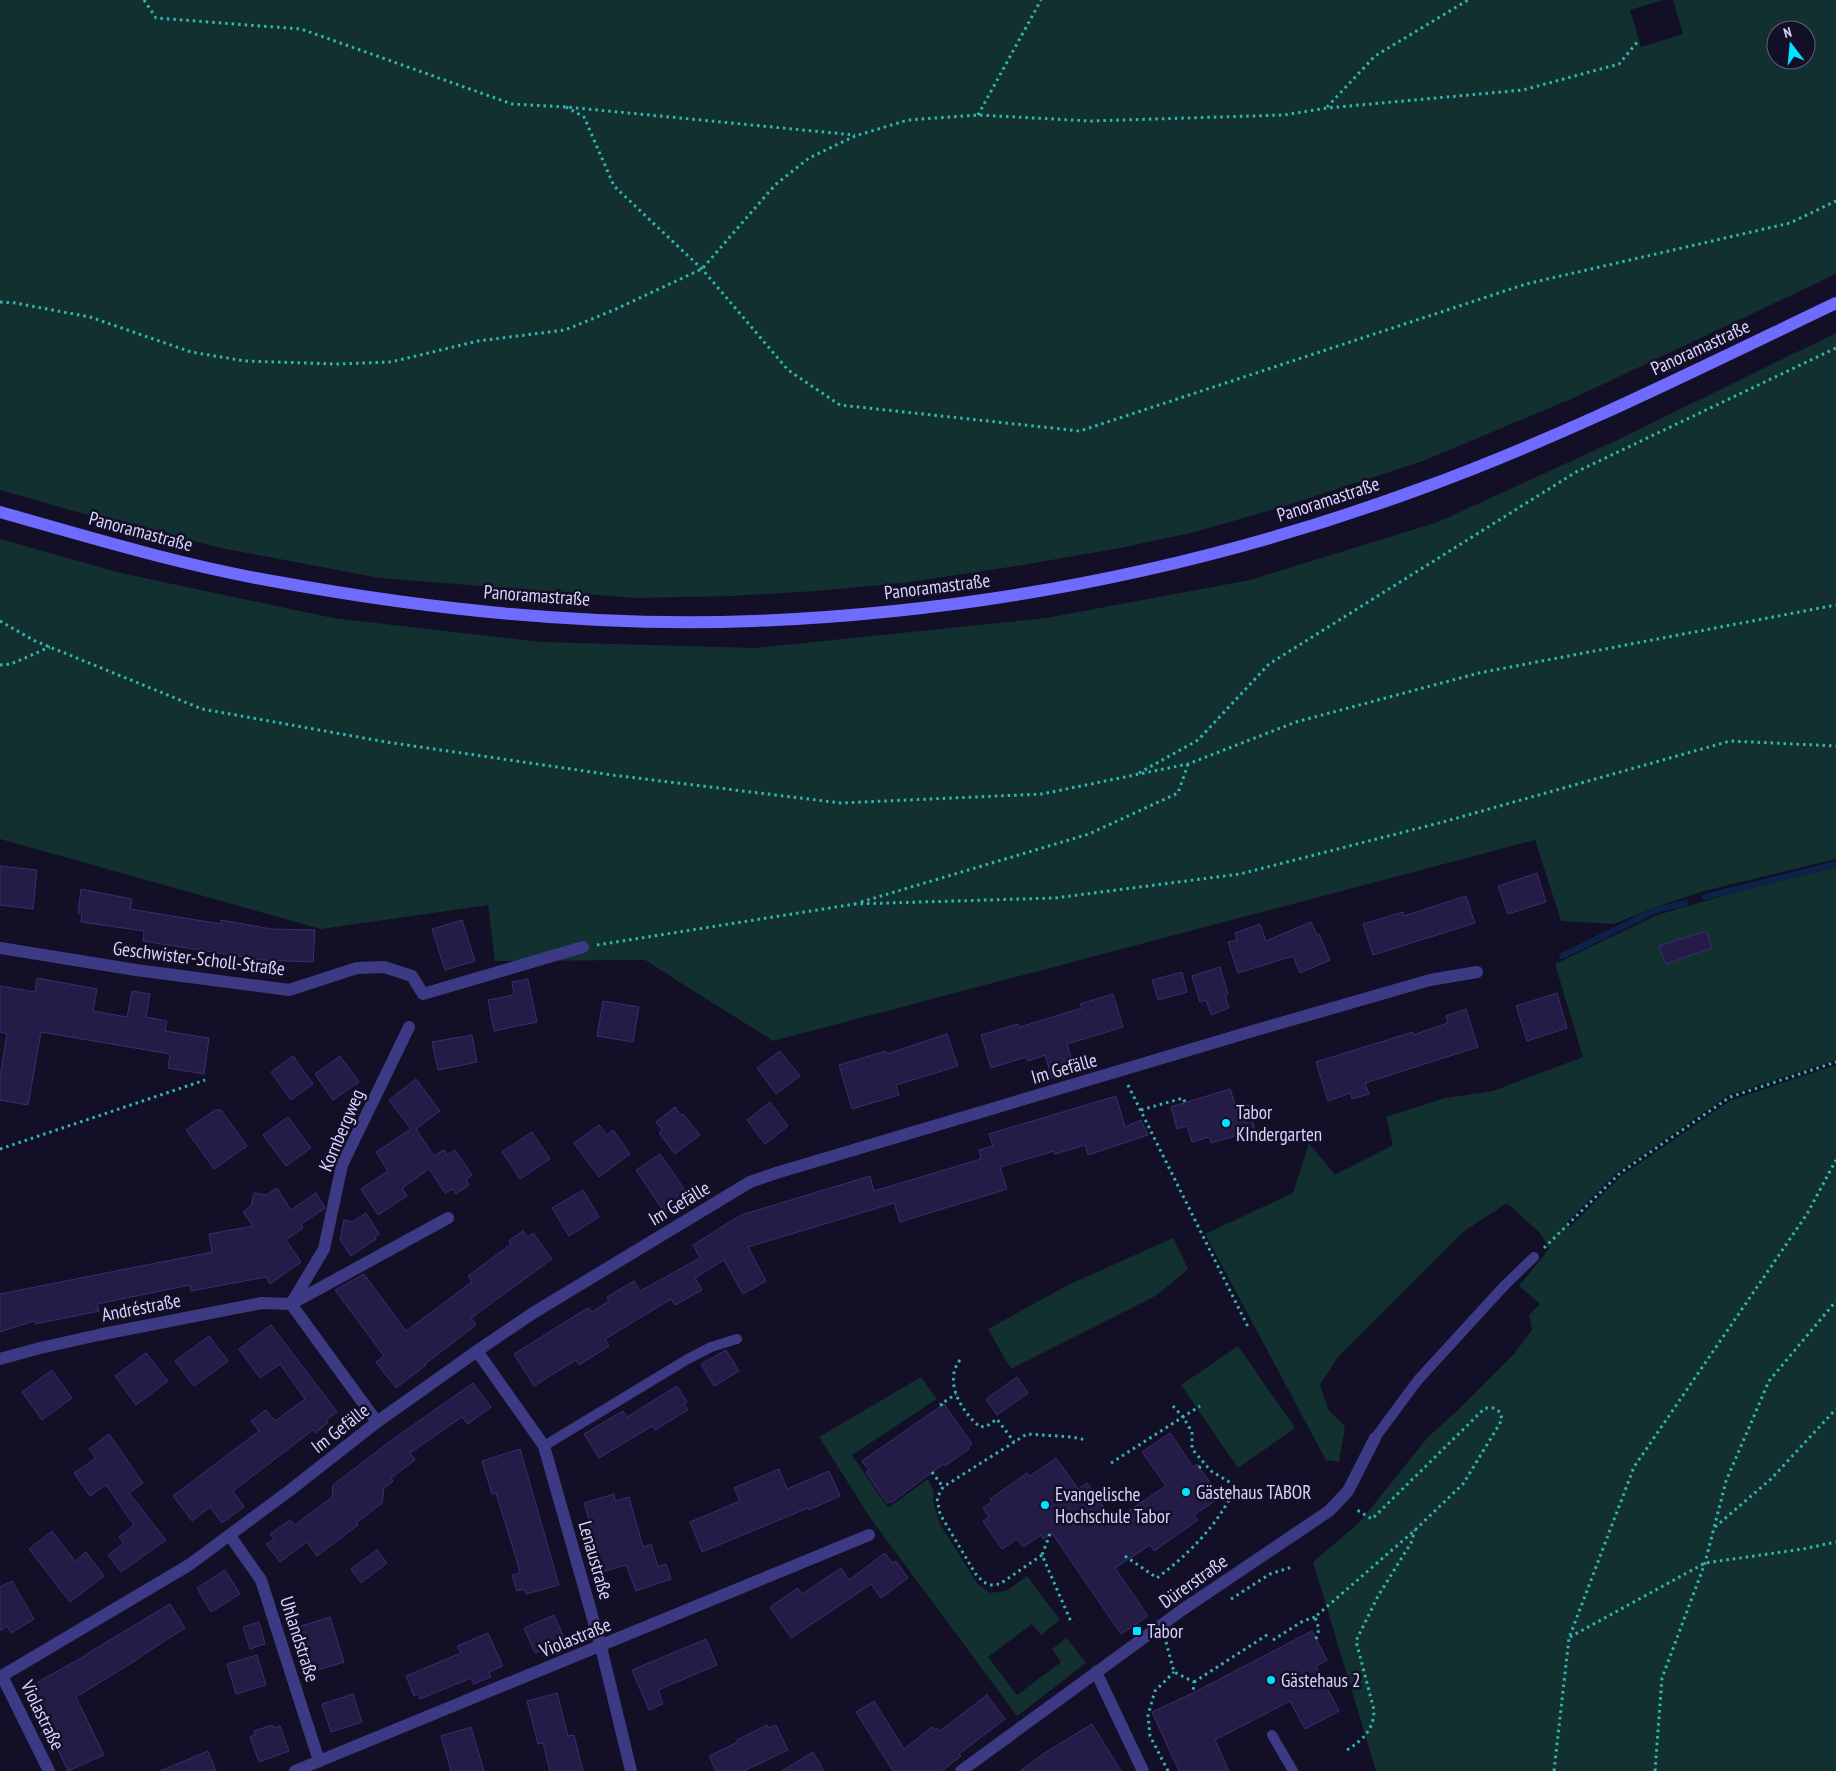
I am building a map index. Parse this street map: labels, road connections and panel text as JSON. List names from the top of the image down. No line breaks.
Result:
{"streets":{"main road":["Panoramastraße"],"street":["Geschwister-Scholl-Straße","Im Gefälle","Kornbergweg","Andréstraße","Lenaustraße","Dürerstraße","Violastraße","Uhlandstraße"]},"crossings":[["Im Gefälle","Lenaustraße"],["Im Gefälle","Violastraße"],["Im Gefälle","Uhlandstraße"],["Kornbergweg","Andréstraße"],["Lenaustraße","Violastraße"],["Violastraße","Uhlandstraße"]],"places":{"other":["Tabor KIndergarten","Gästehaus TABOR","Evangelische Hochschule Tabor","Gästehaus 2"],"transit":["Tabor"]},"north":"top"}
